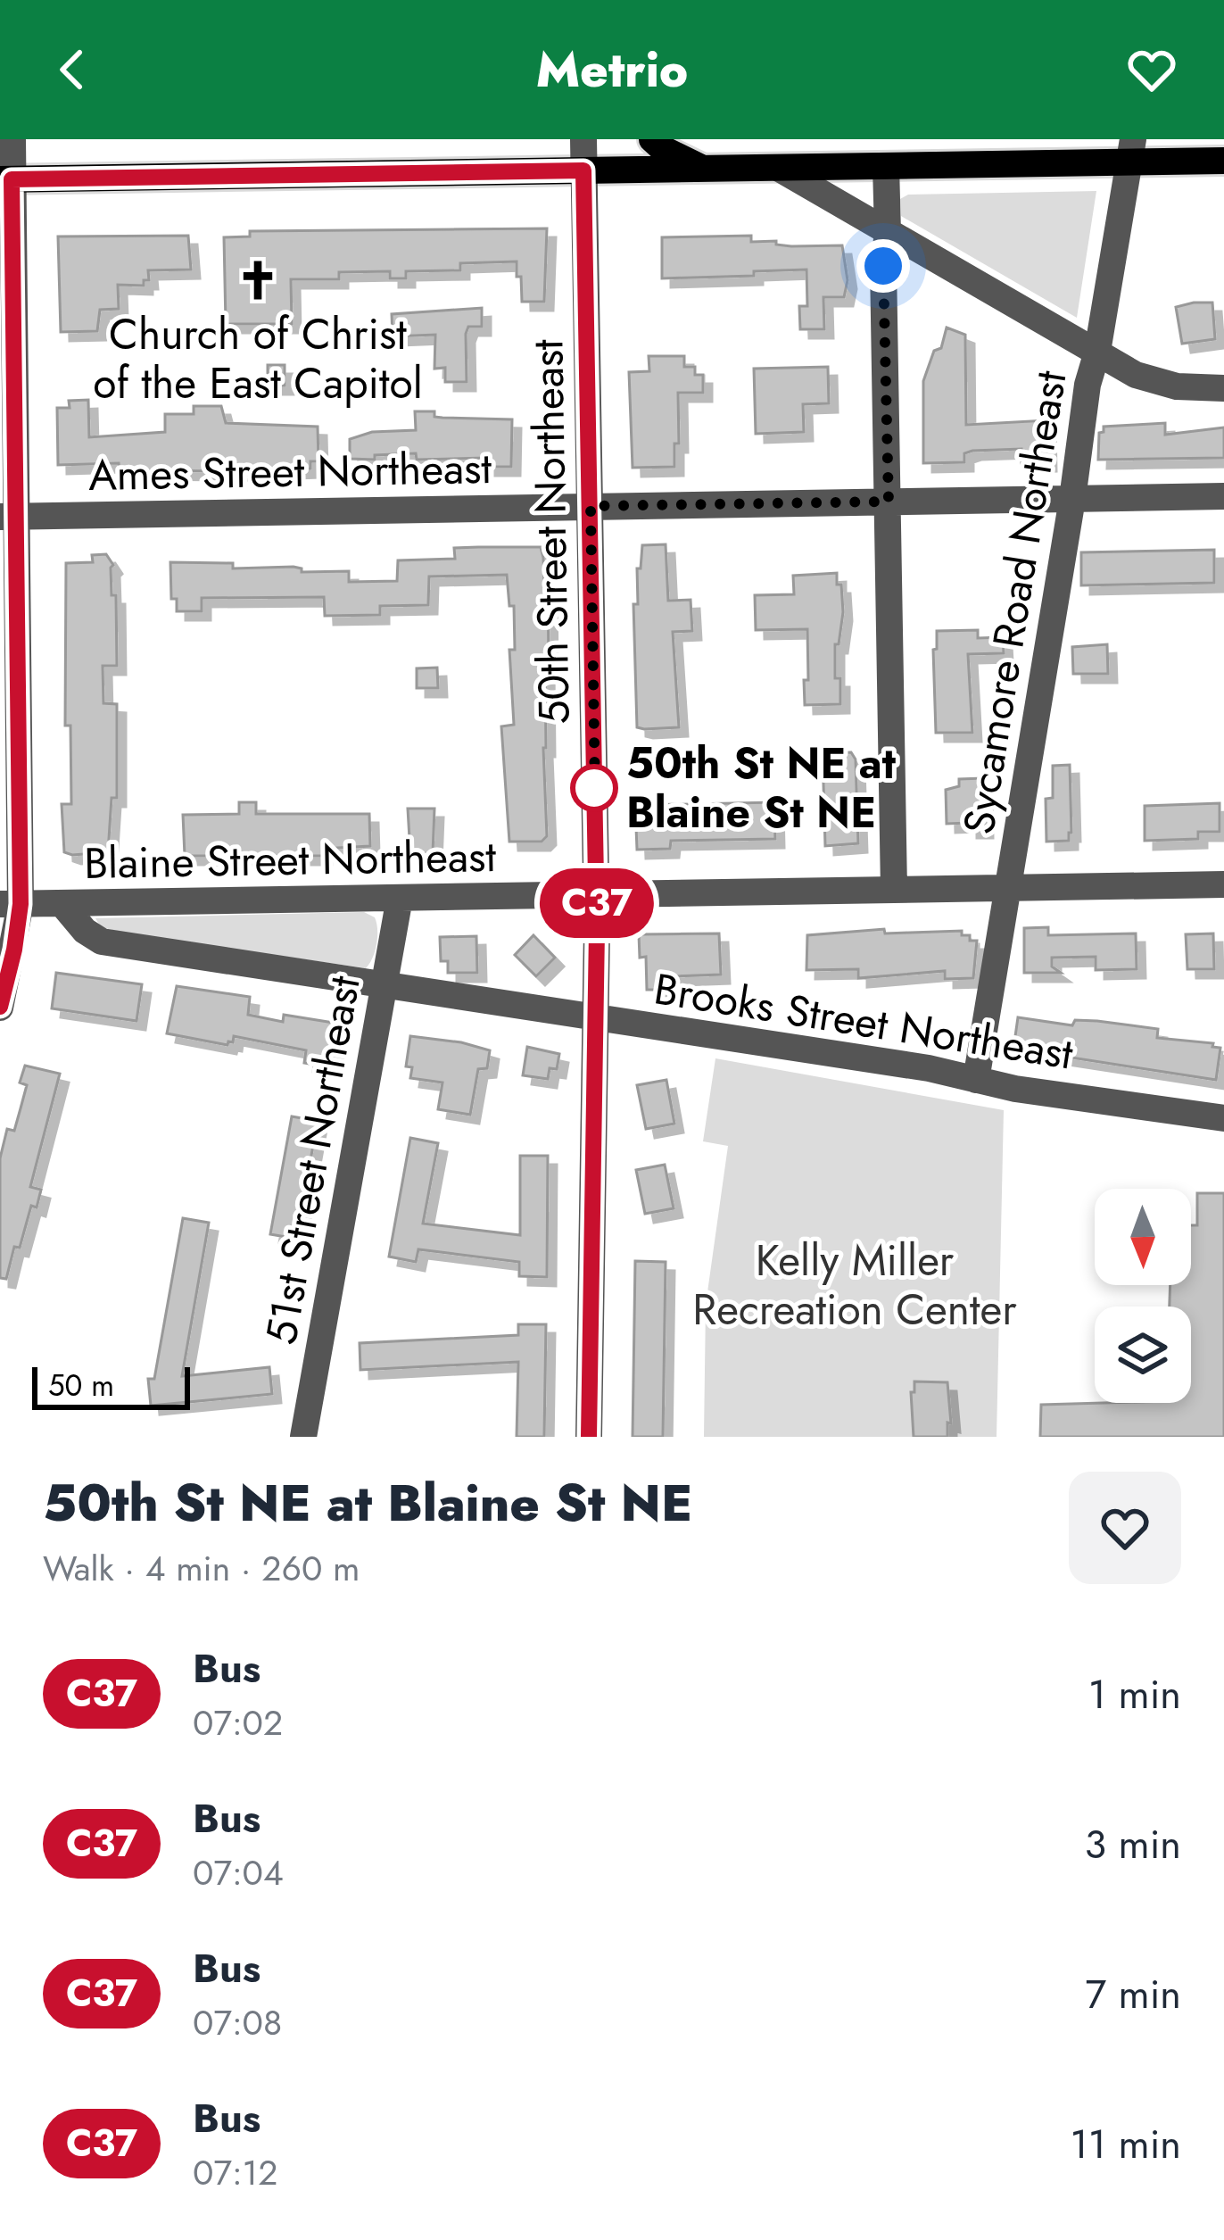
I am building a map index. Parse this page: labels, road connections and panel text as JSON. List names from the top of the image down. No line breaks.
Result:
{"streets":{"street":["Ames Street Northeast","50th Street Northeast","Sycamore Road Northeast","Blaine Street Northeast","Brooks Street Northeast","51st Street Northeast"]},"crossings":[["Ames Street Northeast","50th Street Northeast"],["Ames Street Northeast","Sycamore Road Northeast"],["50th Street Northeast","Blaine Street Northeast"],["50th Street Northeast","Brooks Street Northeast"],["Sycamore Road Northeast","Blaine Street Northeast"],["Sycamore Road Northeast","Brooks Street Northeast"],["Blaine Street Northeast","Brooks Street Northeast"],["Blaine Street Northeast","51st Street Northeast"],["Brooks Street Northeast","51st Street Northeast"]],"parks":["Kelly Miller Recreation Center"],"places":{"church":["Church of Christ of the East Capitol"],"other":["50th St NE at Blaine St NE"]},"lines":["bus line C37"],"scale_bar":"50 m","north":"bottom","page":{"header":"Metrio","on_map":"C37","scale":"50 m","heading":["50th St NE at Blaine St NE","Walk · 4 min · 260 m"],"list":[{"mark":"C37","name":"Bus","note":"07:02","value":"1 min"},{"mark":"C37","name":"Bus","note":"07:04","value":"3 min"},{"mark":"C37","name":"Bus","note":"07:08","value":"7 min"},{"mark":"C37","name":"Bus","note":"07:12","value":"11 min"}]}}
